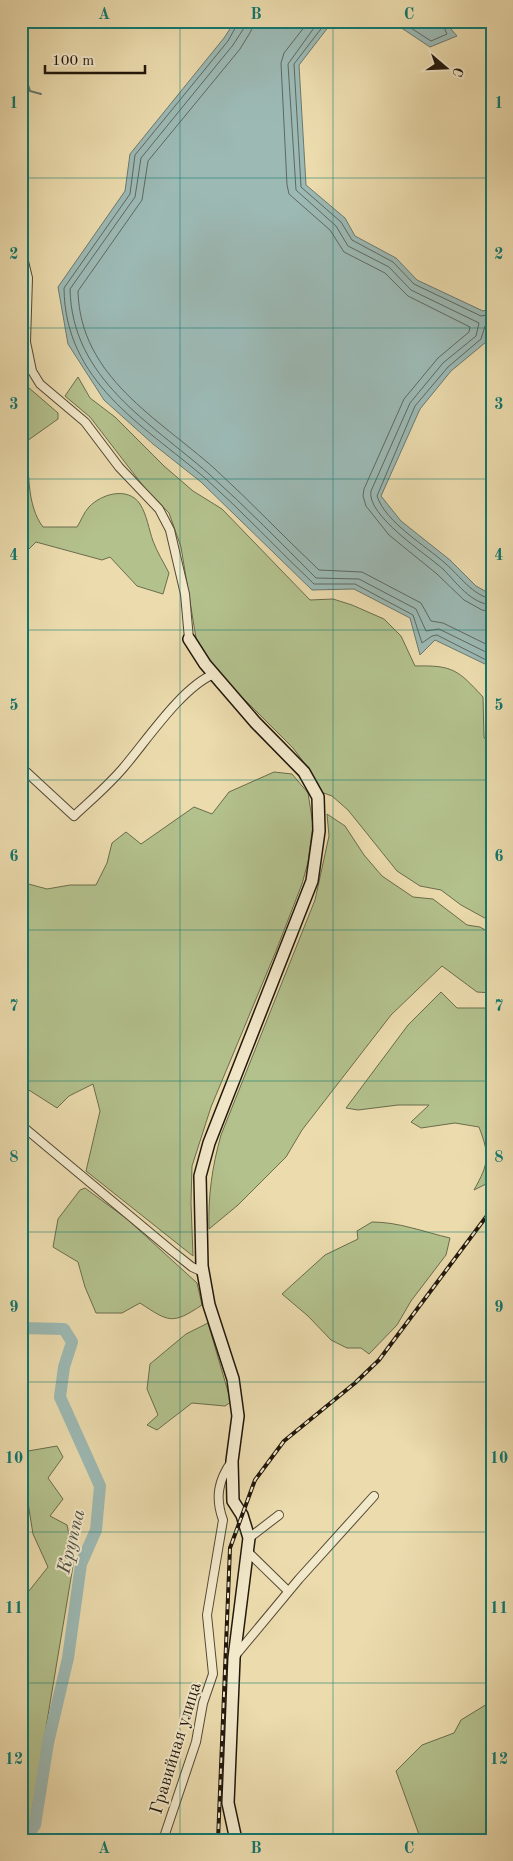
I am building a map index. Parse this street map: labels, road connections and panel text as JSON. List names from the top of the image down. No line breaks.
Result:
{"streets":{"street":["Гравийная улица"]},"water":["Круппа"],"scale_bar":"100 m","north":"right","grid":{"columns":["A","B","C"],"rows":["1","2","3","4","5","6","7","8","9","10","11","12"]}}
